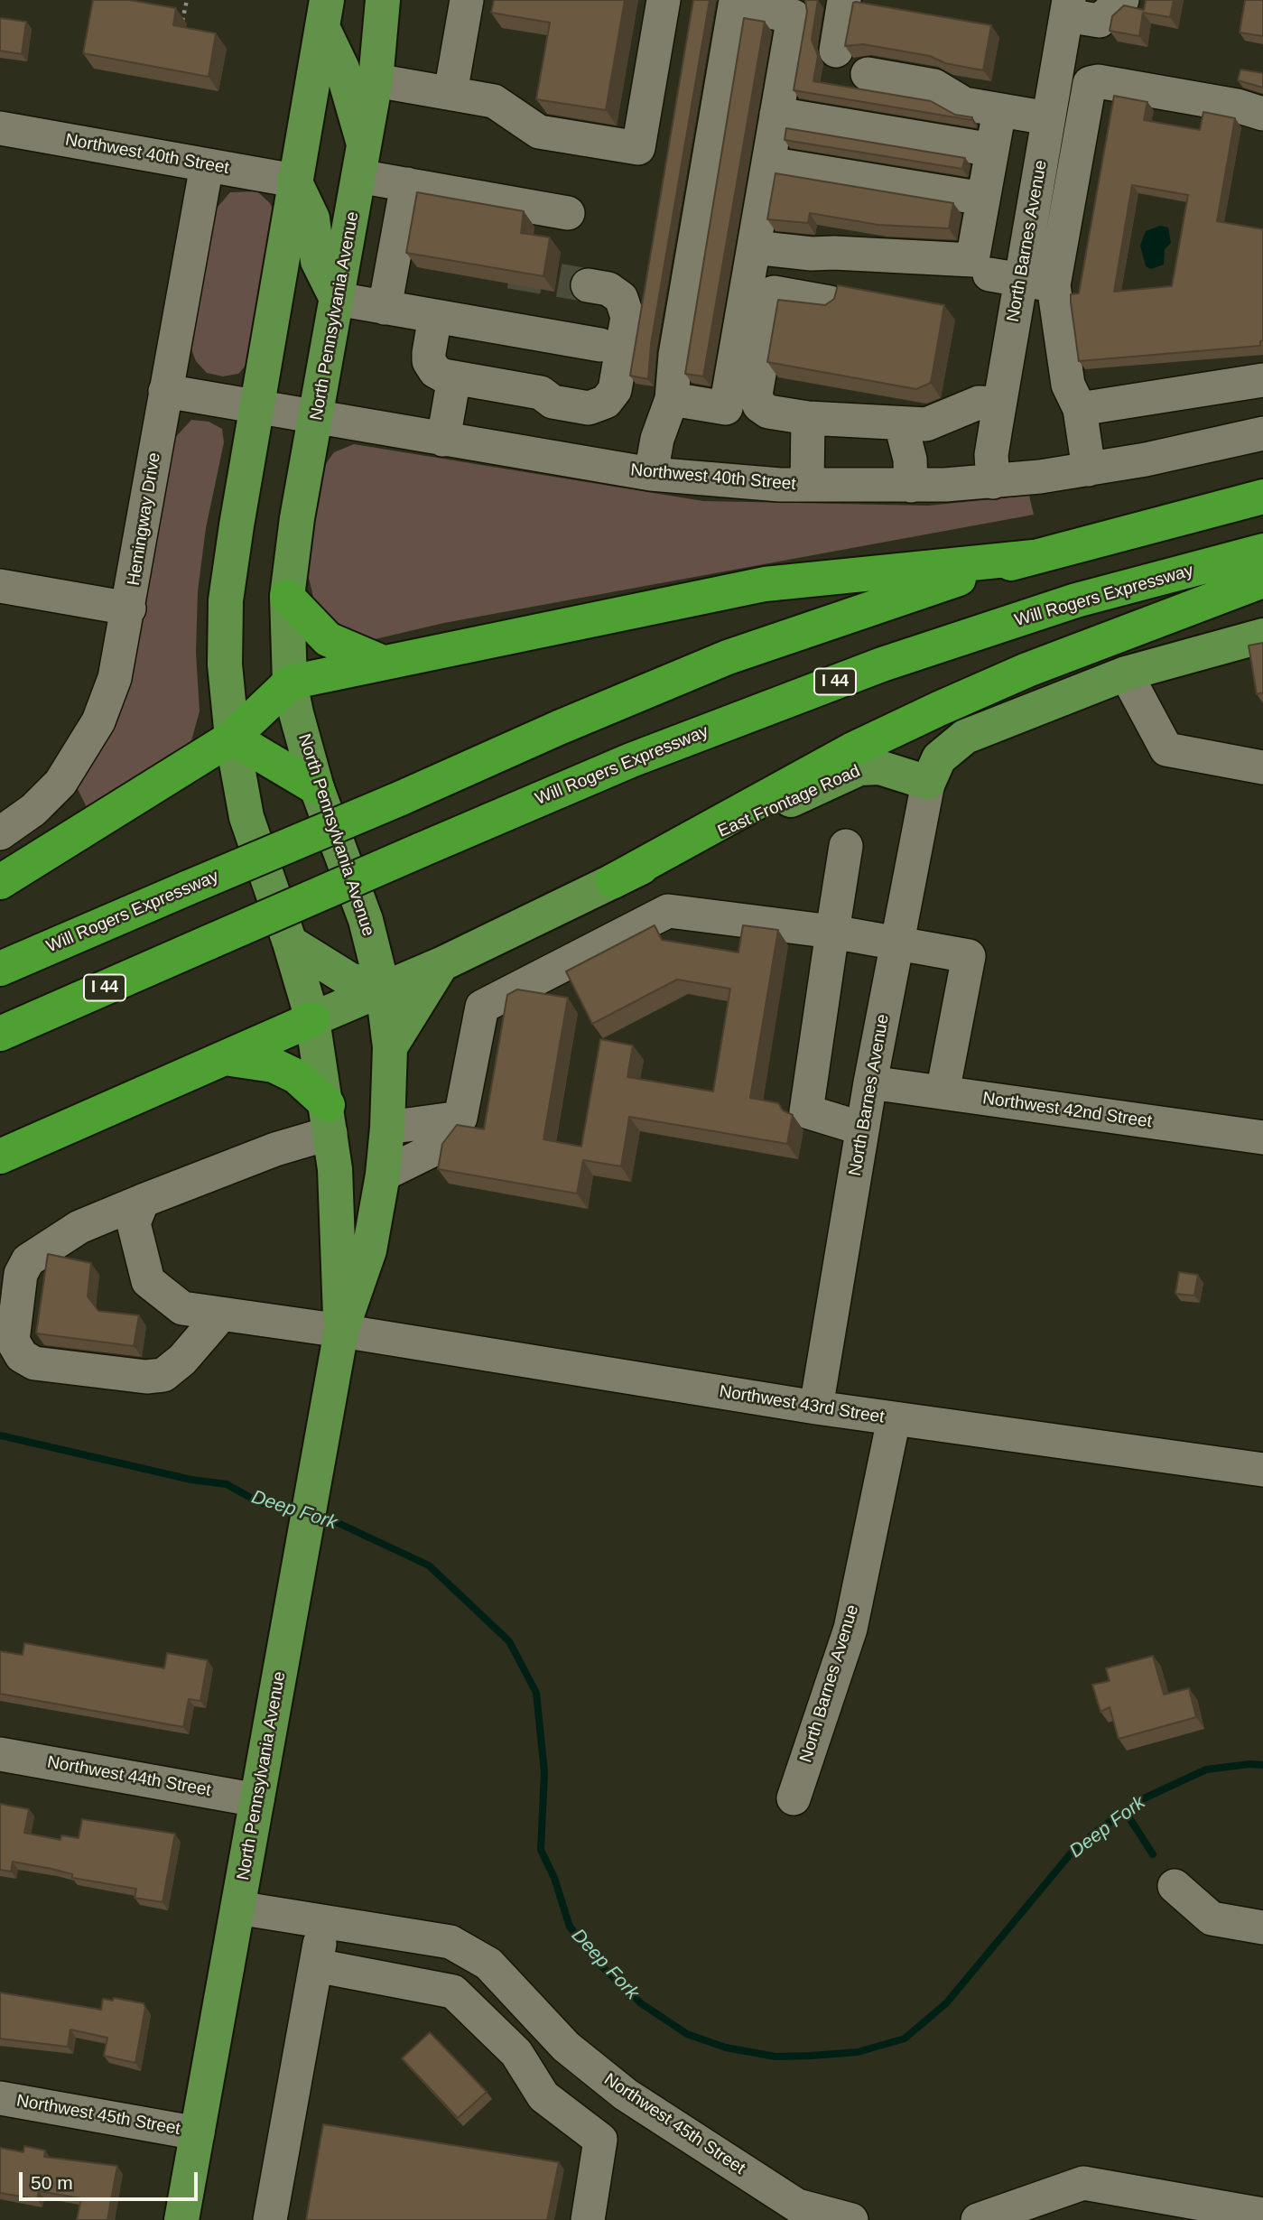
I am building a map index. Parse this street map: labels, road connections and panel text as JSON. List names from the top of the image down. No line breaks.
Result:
{"streets":{"highway":["Will Rogers Expressway","I 44"],"main road":["North Pennsylvania Avenue","East Frontage Road"],"street":["Northwest 40th Street","North Barnes Avenue","Hemingway Drive","Northwest 42nd Street","Northwest 43rd Street","Northwest 44th Street","Northwest 45th Street"]},"crossings":[["Northwest 40th Street","North Barnes Avenue"],["Northwest 40th Street","North Pennsylvania Avenue"],["Northwest 40th Street","Hemingway Drive"],["North Barnes Avenue","East Frontage Road"],["North Barnes Avenue","Northwest 42nd Street"],["North Barnes Avenue","Northwest 43rd Street"],["North Pennsylvania Avenue","East Frontage Road"],["North Pennsylvania Avenue","Northwest 43rd Street"],["North Pennsylvania Avenue","Northwest 44th Street"],["North Pennsylvania Avenue","Northwest 45th Street"]],"water":["Deep Fork"],"scale_bar":"50 m"}
